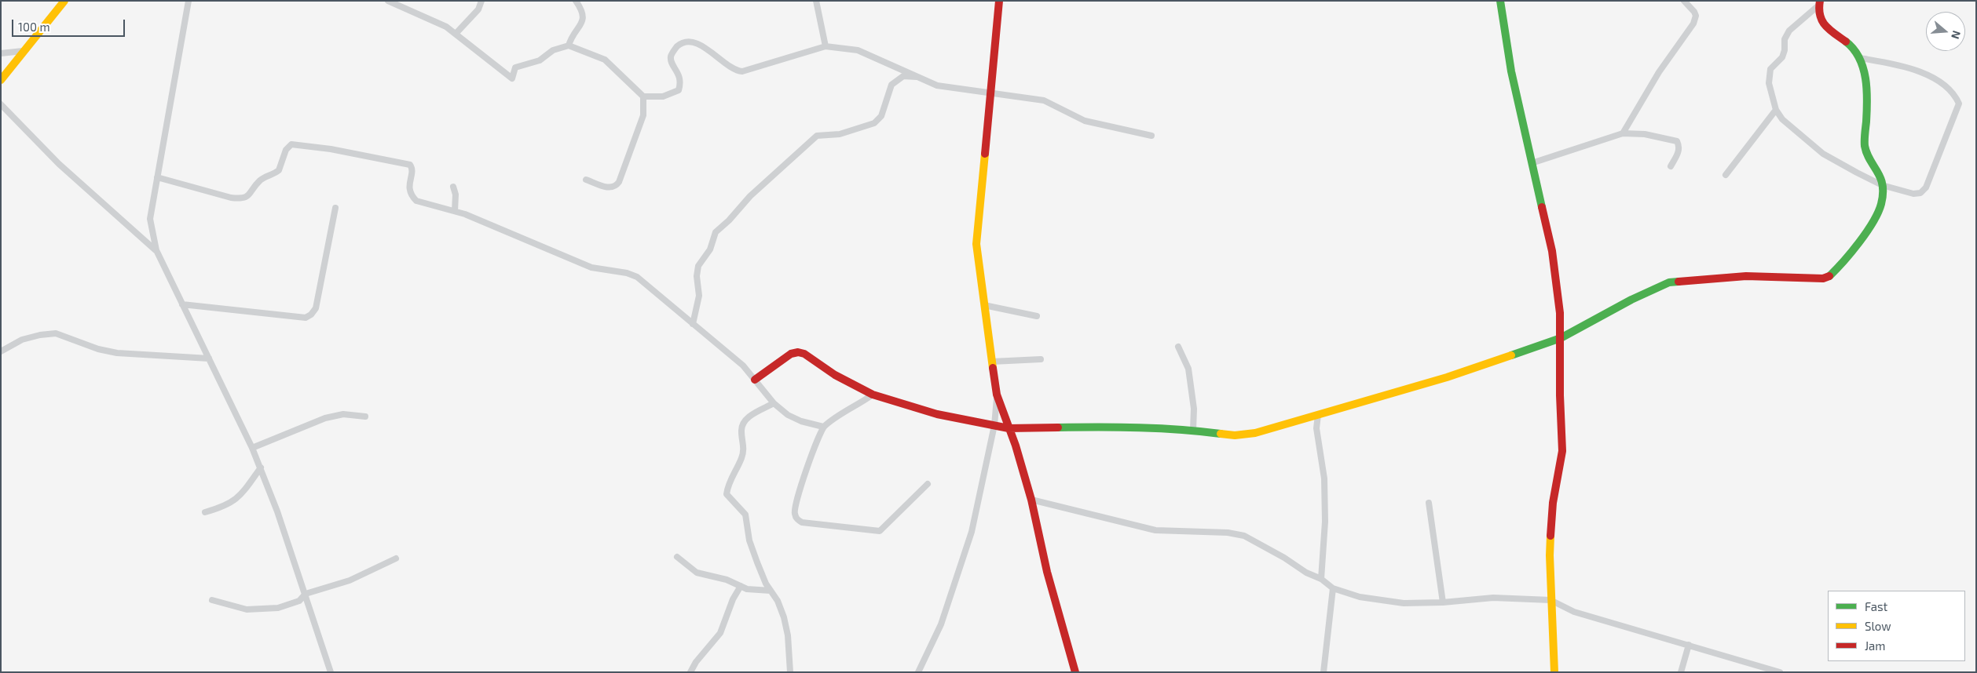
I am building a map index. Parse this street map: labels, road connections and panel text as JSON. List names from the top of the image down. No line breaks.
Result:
{"legend":["Fast","Slow","Jam"],"scale_bar":"100 m","north":"right"}
